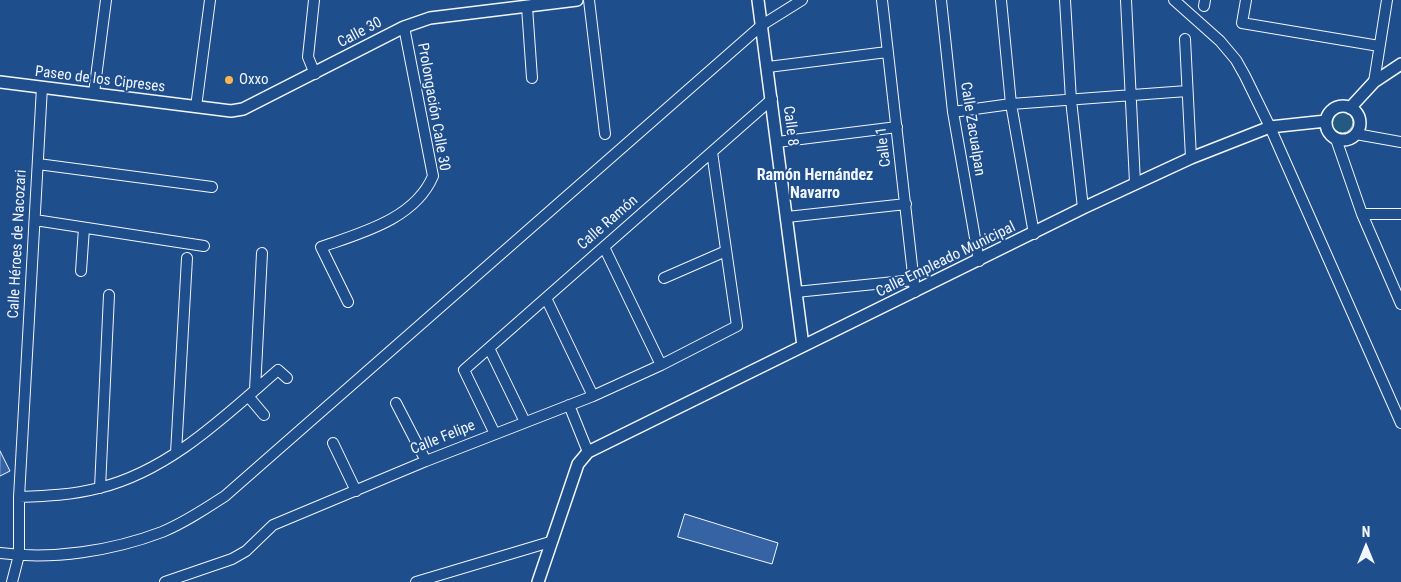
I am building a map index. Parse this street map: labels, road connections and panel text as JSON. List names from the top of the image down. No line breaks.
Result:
{"streets":{"street":["Calle 30","Paseo de los Cipreses","Prolongación Calle 30","Calle 8","Calle Zacualpan","Calle 1","Calle Ramón","Calle Héroes de Nacozari","Calle Empleado Municipal","Calle Felipe"]},"crossings":[["Calle 30","Paseo de los Cipreses"],["Calle 30","Prolongación Calle 30"],["Paseo de los Cipreses","Calle Héroes de Nacozari"],["Calle 8","Calle Ramón"],["Calle 8","Calle Empleado Municipal"],["Calle Zacualpan","Calle Empleado Municipal"],["Calle 1","Calle Empleado Municipal"],["Calle Ramón","Calle Felipe"]],"districts":["Ramón Hernández Navarro"],"places":["Oxxo"],"north":"top"}
